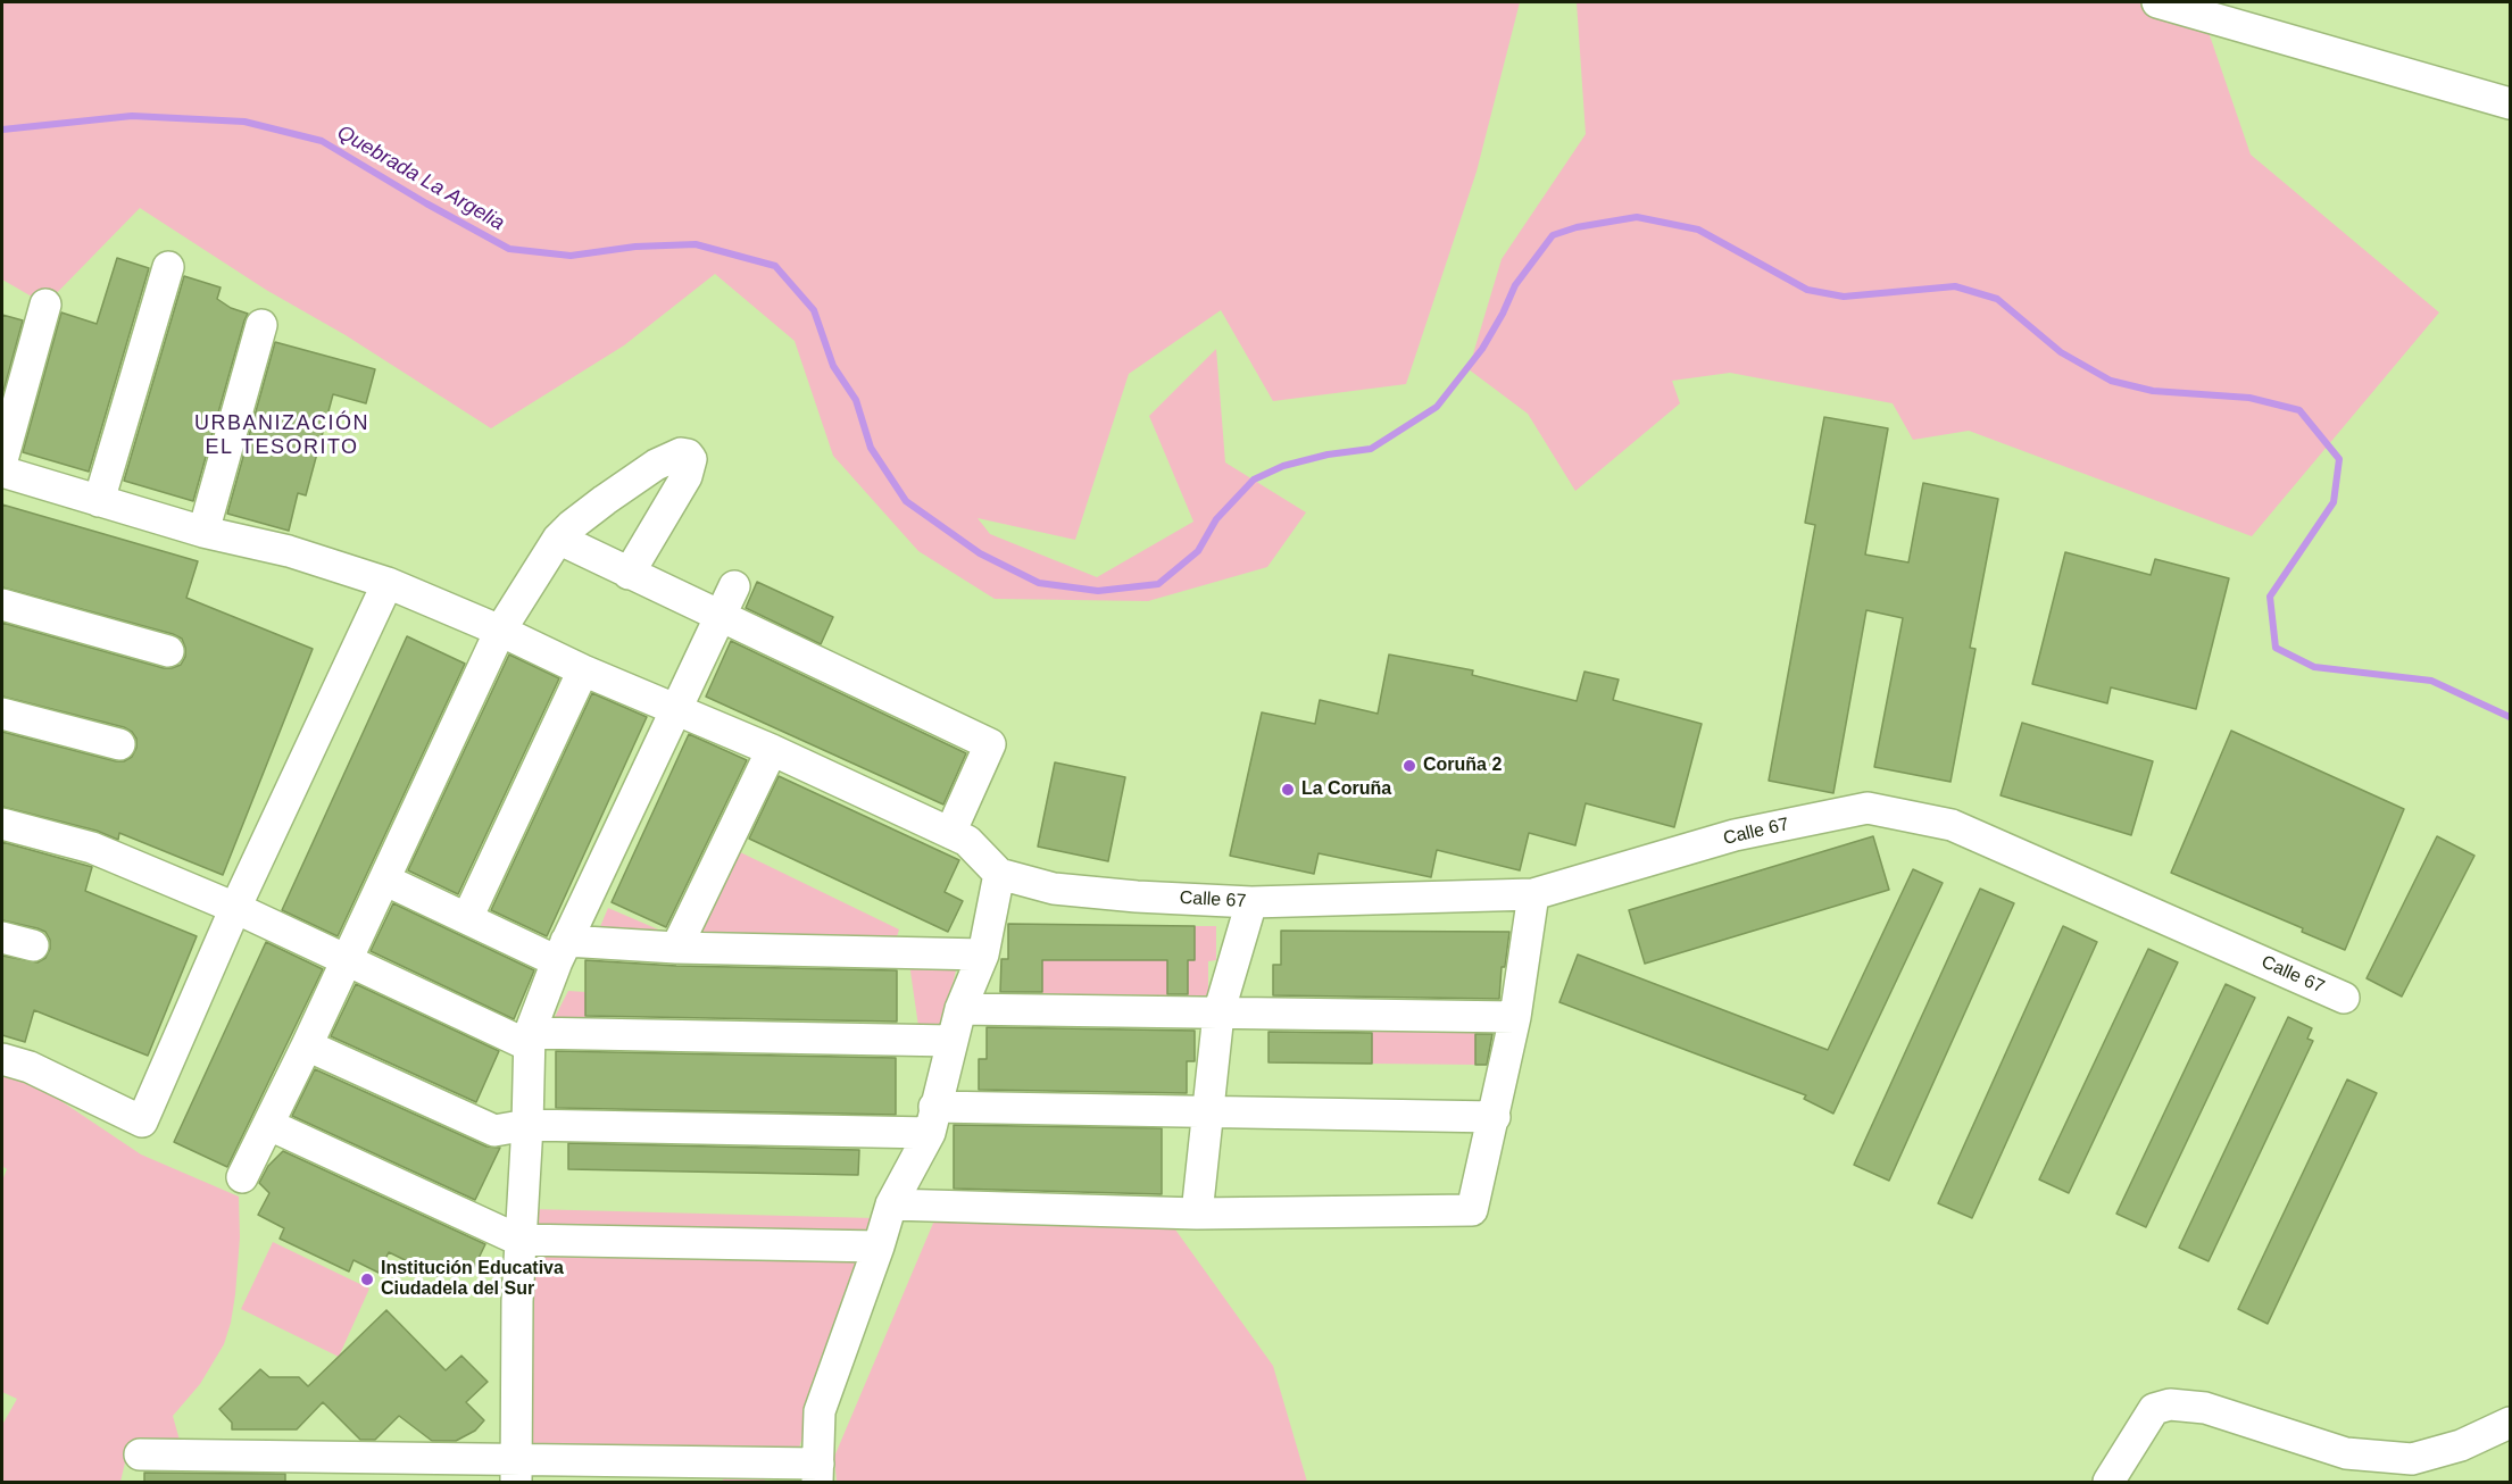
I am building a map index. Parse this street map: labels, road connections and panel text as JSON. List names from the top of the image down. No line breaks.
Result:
{"streets":{"street":["Calle 67"]},"districts":["URBANIZACIÓN EL TESORITO"],"water":["Quebrada La Argelia"],"places":["Coruña 2","La Coruña","Institución Educativa Ciudadela del Sur"]}
